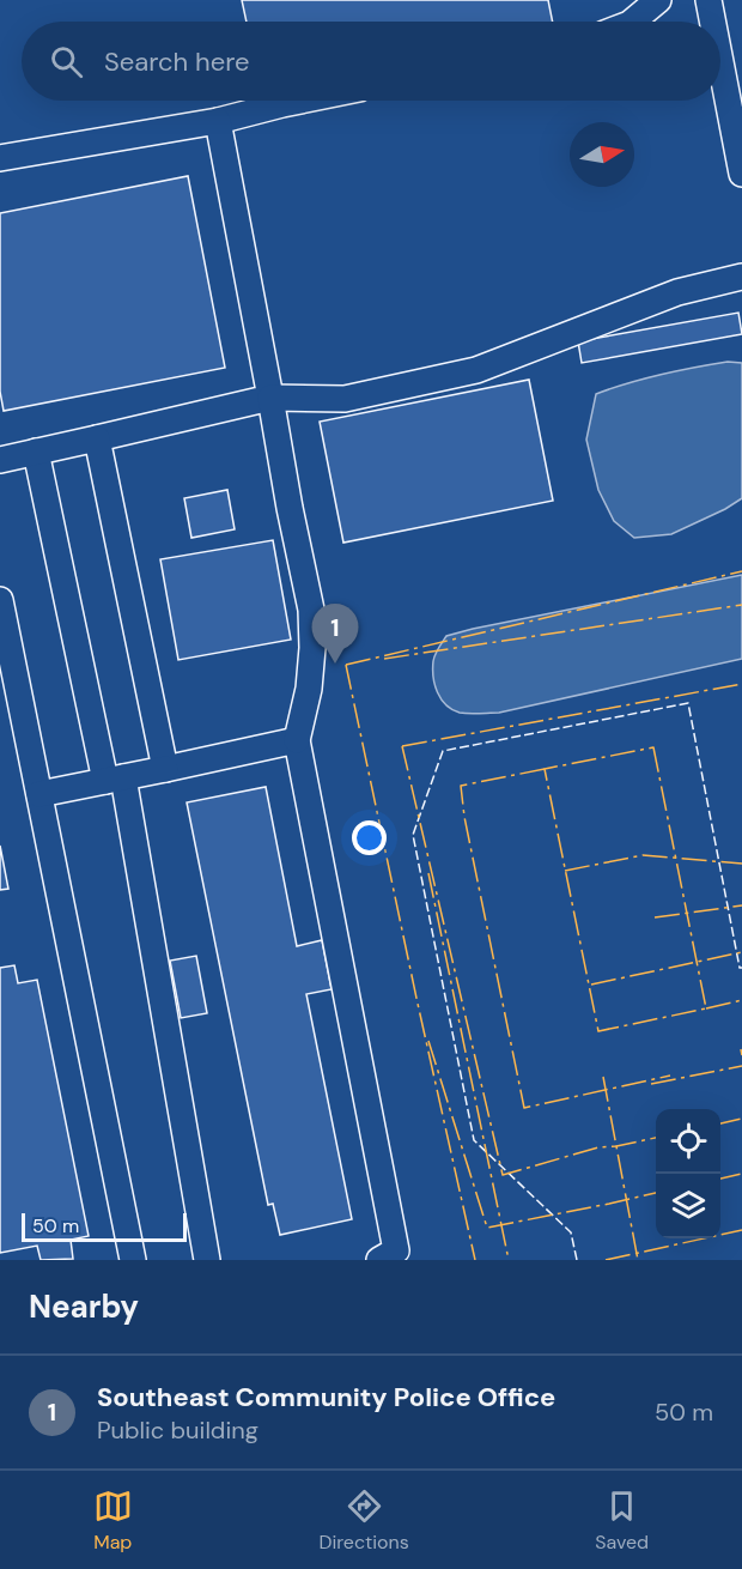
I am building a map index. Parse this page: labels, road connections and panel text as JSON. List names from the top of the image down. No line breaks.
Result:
{"scale_bar":"50 m","north":"right","page":{"search":"Search here","pins":"1","scale":"50 m","heading":"Nearby","list":[{"mark":"1","name":"Southeast Community Police Office","note":"Public building","value":"50 m"}],"nav":["Map","Directions","Saved"]}}
